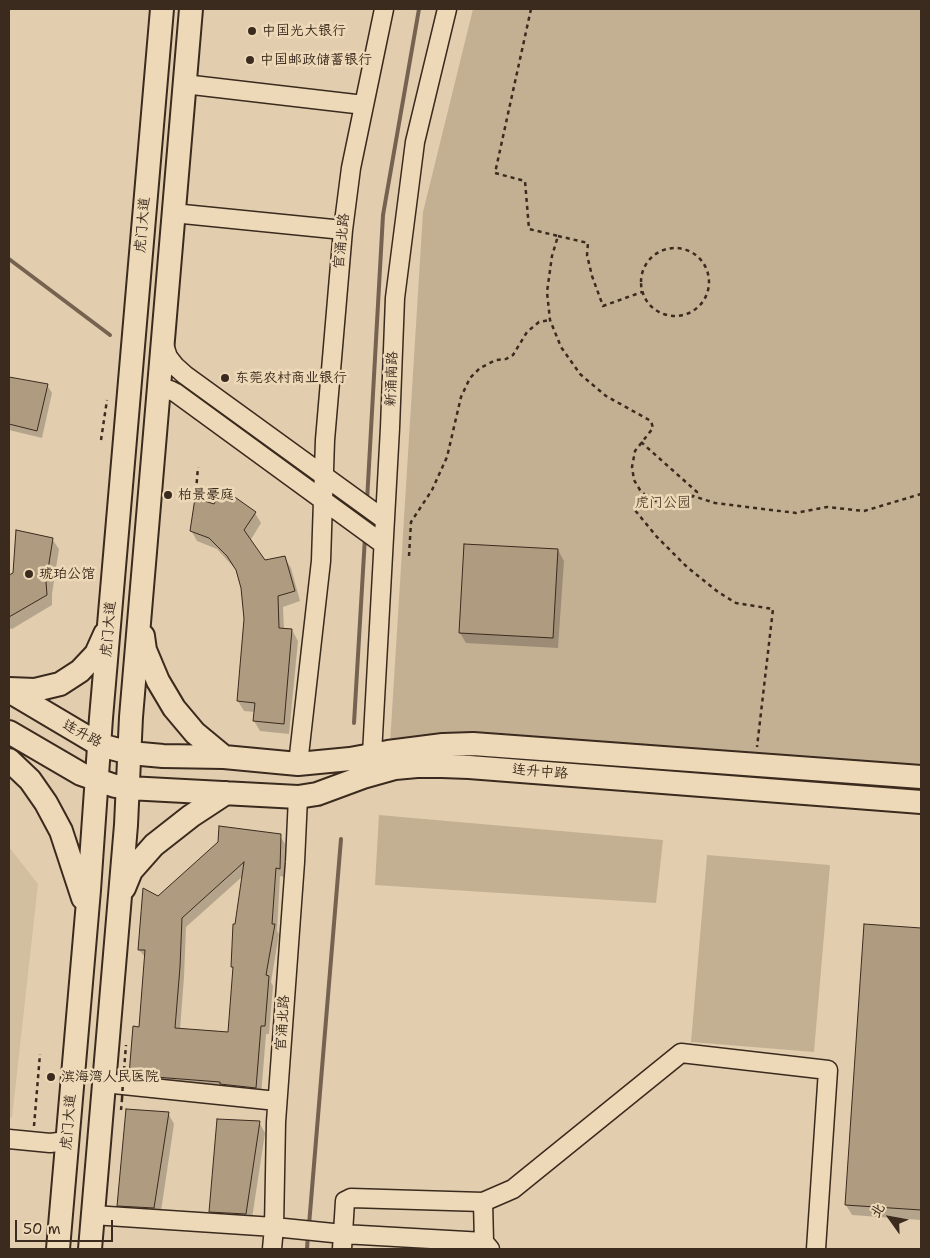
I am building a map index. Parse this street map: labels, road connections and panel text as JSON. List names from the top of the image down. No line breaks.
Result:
{"streets":{"main road":["虎门大道","连升路","连升中路"],"street":["官涌北路","新涌南路"]},"crossings":[["虎门大道","连升路"],["虎门大道","连升中路"],["官涌北路","连升中路"],["新涌南路","连升中路"],["连升路","连升中路"]],"parks":["虎门公园"],"places":["中国光大银行","中国邮政储蓄银行","东莞农村商业银行","柏景豪庭","琥珀公馆","滨海湾人民医院"],"scale_bar":"50 m","north":"top left"}
